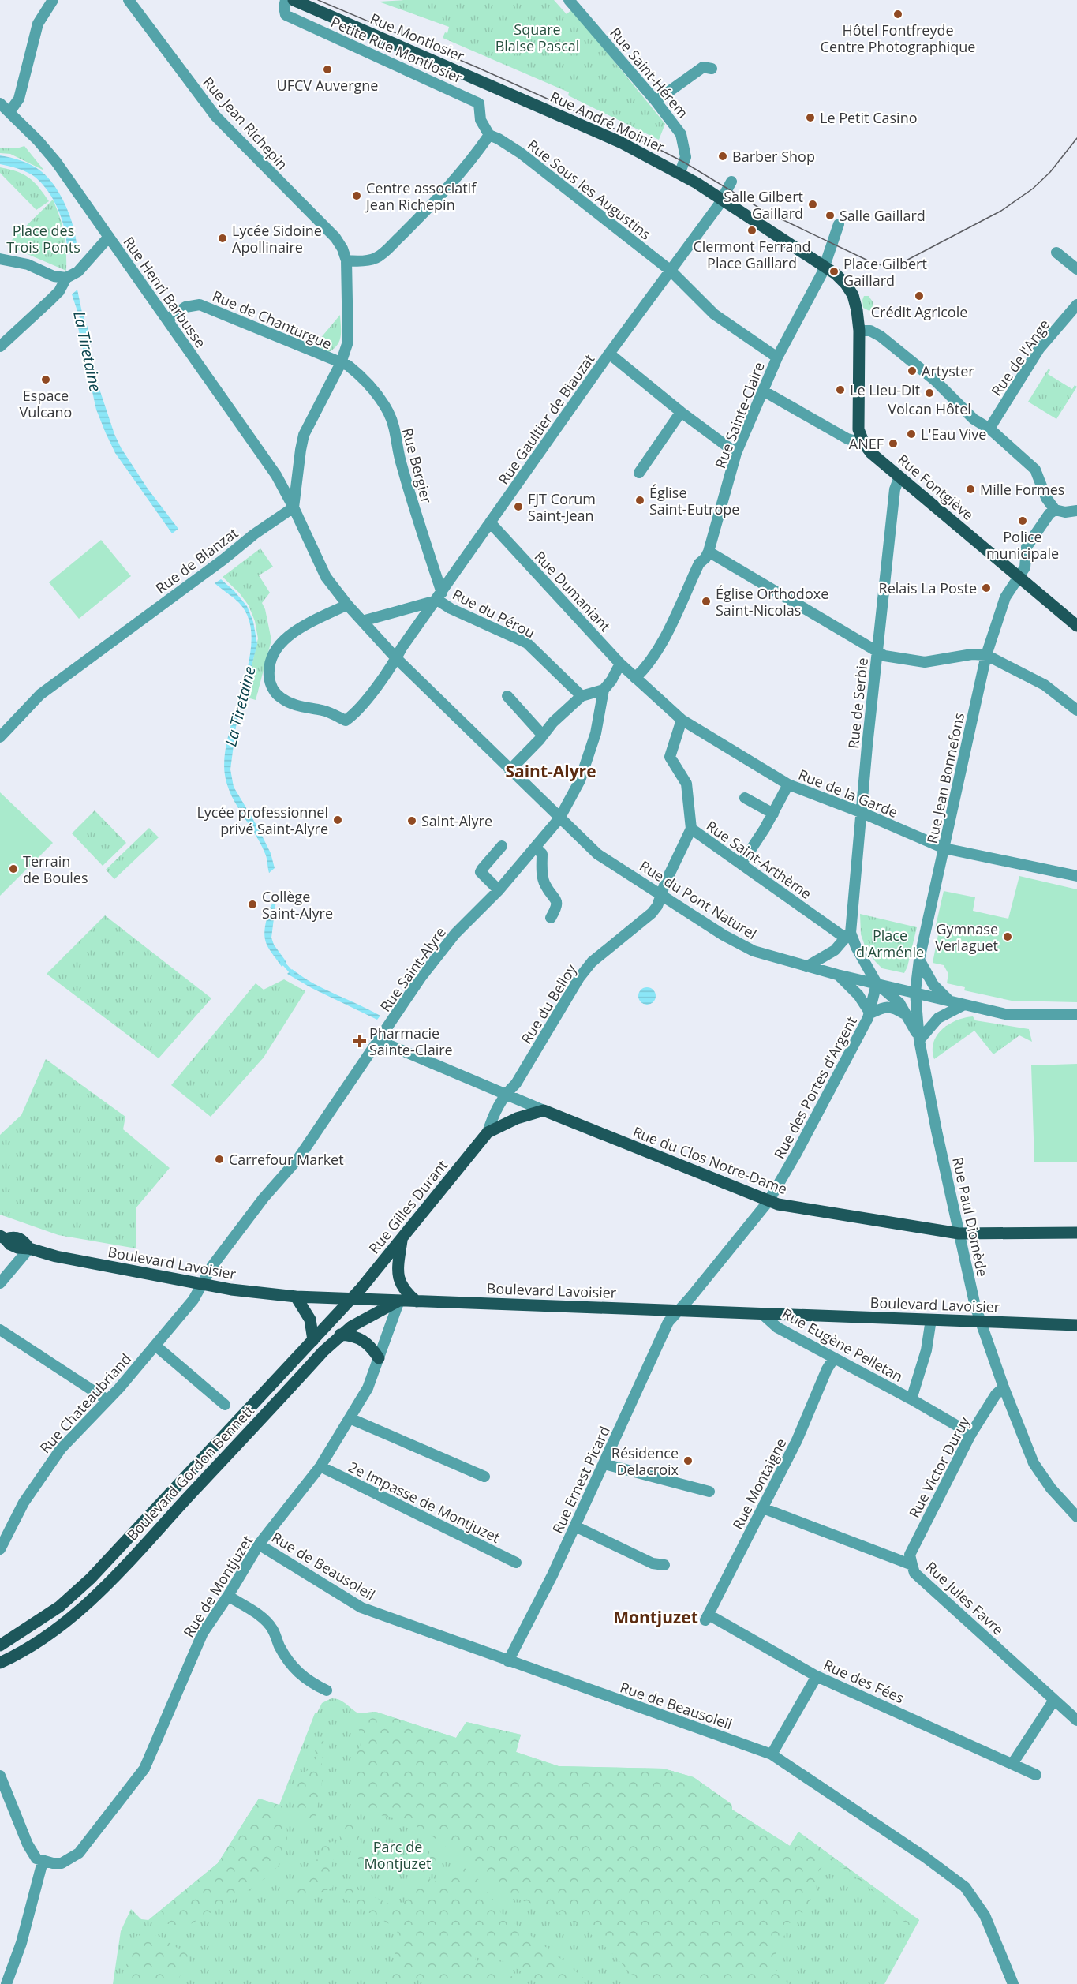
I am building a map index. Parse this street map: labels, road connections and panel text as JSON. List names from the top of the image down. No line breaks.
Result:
{"streets":{"main road":["Rue Montlosier","Rue André Moinier","Rue Fontgiève","Rue du Clos Notre-Dame","Rue Gilles Durant","Boulevard Lavoisier","Boulevard Gordon Bennett"],"street":["Petite Rue Montlosier","Rue Saint-Hérem","Rue Jean Richepin","Rue Sous les Augustins","Rue Henri Barbusse","Rue de Chanturgue","Rue de l'Ange","Rue Sainte-Claire","Rue Gaultier de Biauzat","Rue Bergier","Rue de Blanzat","Rue Dumaniant","Rue du Pérou","Rue de Serbie","Rue Jean Bonnefons","Rue de la Garde","Rue Saint-Arthème","Rue du Pont Naturel","Rue Saint-Alyre","Rue du Belloy","Rue des Portes d'Argent","Rue Paul Diomède","Rue Eugène Pelletan","Rue Chateaubriand","Rue Victor Duruy","Rue Ernest Picard","Rue Montaigne","2e Impasse de Montjuzet","Rue de Beausoleil","Rue de Montjuzet","Rue Jules Favre","Rue des Fées"]},"crossings":[["Rue Montlosier","Rue André Moinier"],["Petite Rue Montlosier","Rue Sous les Augustins"],["Rue Saint-Hérem","Rue André Moinier"],["Rue André Moinier","Rue Gaultier de Biauzat"],["Rue Sous les Augustins","Rue Sainte-Claire"],["Rue Sous les Augustins","Rue Gaultier de Biauzat"],["Rue Henri Barbusse","Rue de Chanturgue"],["Rue Henri Barbusse","Rue Gaultier de Biauzat"],["Rue Henri Barbusse","Rue de Blanzat"],["Rue Henri Barbusse","Rue du Pont Naturel"],["Rue de Chanturgue","Rue Bergier"],["Rue Sainte-Claire","Rue Dumaniant"],["Rue Sainte-Claire","Rue de la Garde"],["Rue Gaultier de Biauzat","Rue Bergier"],["Rue Gaultier de Biauzat","Rue Dumaniant"],["Rue Gaultier de Biauzat","Rue du Pérou"],["Rue Gaultier de Biauzat","Rue du Pont Naturel"],["Rue Bergier","Rue du Pérou"],["Rue Fontgiève","Rue de Serbie"],["Rue Fontgiève","Rue Jean Bonnefons"],["Rue Dumaniant","Rue de la Garde"],["Rue Dumaniant","Rue Saint-Alyre"],["Rue de Serbie","Rue de la Garde"],["Rue de Serbie","Rue Saint-Arthème"],["Rue de Serbie","Rue du Pont Naturel"],["Rue de Serbie","Rue des Portes d'Argent"],["Rue de Serbie","Rue Paul Diomède"],["Rue Jean Bonnefons","Rue de la Garde"],["Rue Jean Bonnefons","Rue du Pont Naturel"],["Rue Jean Bonnefons","Rue Paul Diomède"],["Rue Saint-Arthème","Rue du Pont Naturel"],["Rue Saint-Arthème","Rue du Belloy"],["Rue du Pont Naturel","Rue Saint-Alyre"],["Rue du Pont Naturel","Rue du Belloy"],["Rue du Pont Naturel","Rue des Portes d'Argent"],["Rue du Pont Naturel","Rue Paul Diomède"],["Rue Saint-Alyre","Rue du Clos Notre-Dame"],["Rue Saint-Alyre","Boulevard Lavoisier"],["Rue Saint-Alyre","Rue Chateaubriand"],["Rue du Belloy","Rue du Clos Notre-Dame"],["Rue du Belloy","Rue Gilles Durant"],["Rue des Portes d'Argent","Rue du Clos Notre-Dame"],["Rue des Portes d'Argent","Rue Paul Diomède"],["Rue des Portes d'Argent","Boulevard Lavoisier"],["Rue des Portes d'Argent","Rue Ernest Picard"],["Rue du Clos Notre-Dame","Rue Gilles Durant"],["Rue du Clos Notre-Dame","Rue Paul Diomède"],["Rue Gilles Durant","Boulevard Lavoisier"],["Rue Gilles Durant","Boulevard Gordon Bennett"],["Rue Paul Diomède","Boulevard Lavoisier"],["Rue Paul Diomède","Rue Victor Duruy"],["Boulevard Lavoisier","Rue Eugène Pelletan"],["Boulevard Lavoisier","Rue Chateaubriand"],["Boulevard Lavoisier","Boulevard Gordon Bennett"],["Boulevard Lavoisier","Rue Ernest Picard"],["Boulevard Lavoisier","Rue de Montjuzet"],["Rue Eugène Pelletan","Rue Victor Duruy"],["Rue Eugène Pelletan","Rue Montaigne"],["Rue Victor Duruy","Rue Jules Favre"],["Boulevard Gordon Bennett","Rue de Montjuzet"],["Rue Ernest Picard","Rue de Beausoleil"],["Rue Montaigne","Rue Jules Favre"],["Rue Montaigne","Rue des Fées"],["2e Impasse de Montjuzet","Rue de Montjuzet"],["Rue de Beausoleil","Rue de Montjuzet"]],"districts":["Saint-Alyre","Montjuzet"],"water":["La Tiretaine"],"parks":["Square Blaise Pascal","Place des Trois Ponts","Place d'Arménie","Parc de Montjuzet"],"places":{"other":["Hôtel Fontfreyde Centre Photographique","UFCV Auvergne","Le Petit Casino","Barber Shop","Centre associatif Jean Richepin","Salle Gilbert Gaillard","Salle Gaillard","Clermont Ferrand Place Gaillard","Lycée Sidoine Apollinaire","Place Gilbert Gaillard","Crédit Agricole","Artyster","Espace Vulcano","Le Lieu-Dit","Volcan Hôtel","L'Eau Vive","ANEF","Mille Formes","Église Saint-Eutrope","FJT Corum Saint-Jean","Police municipale","Relais La Poste","Église Orthodoxe Saint-Nicolas","Lycée professionnel privé Saint-Alyre","Saint-Alyre","Terrain de Boules","Collège Saint-Alyre","Gymnase Verlaguet","Carrefour Market","Résidence Delacroix"],"health":["Pharmacie Sainte-Claire"]}}
